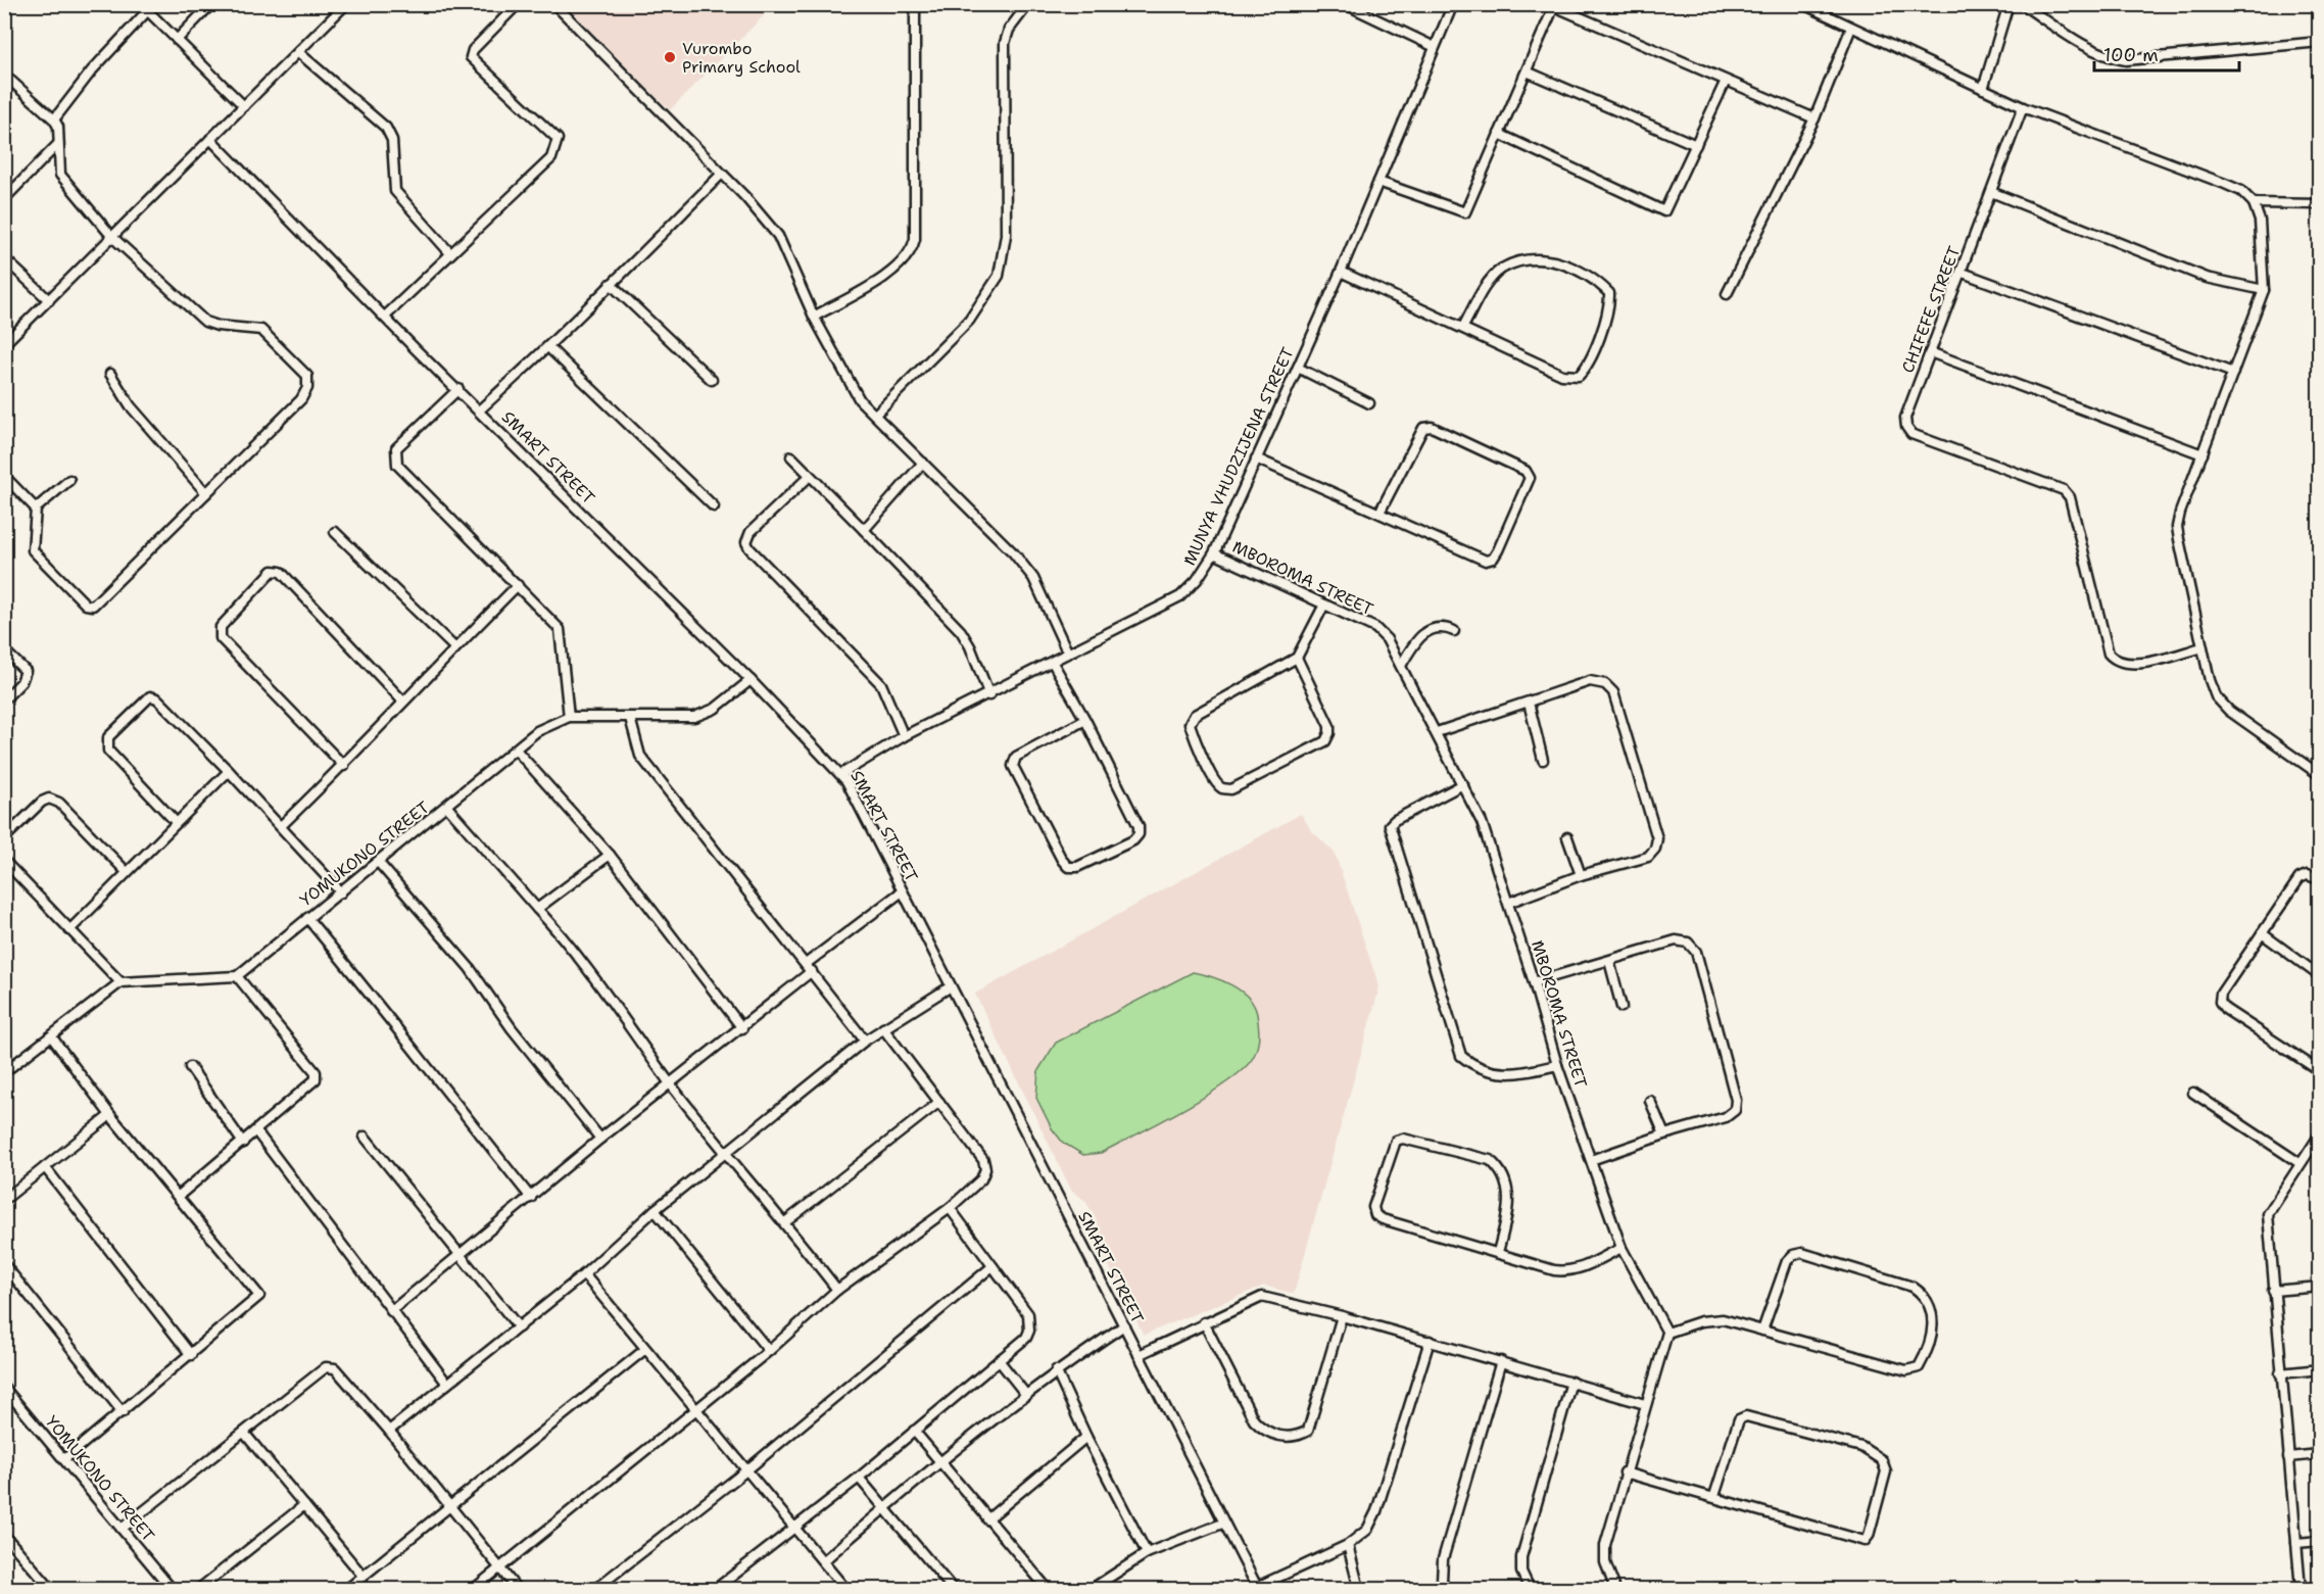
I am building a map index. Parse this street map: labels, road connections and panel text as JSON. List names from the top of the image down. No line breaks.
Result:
{"streets":{"street":["CHIFEFE STREET","MUNYA VHUDZIJENA STREET","SMART STREET","MBOROMA STREET","YOMUKONO STREET"]},"crossings":[["MUNYA VHUDZIJENA STREET","SMART STREET"],["MUNYA VHUDZIJENA STREET","MBOROMA STREET"],["SMART STREET","YOMUKONO STREET"]],"places":["Vurombo Primary School"],"scale_bar":"100 m"}
